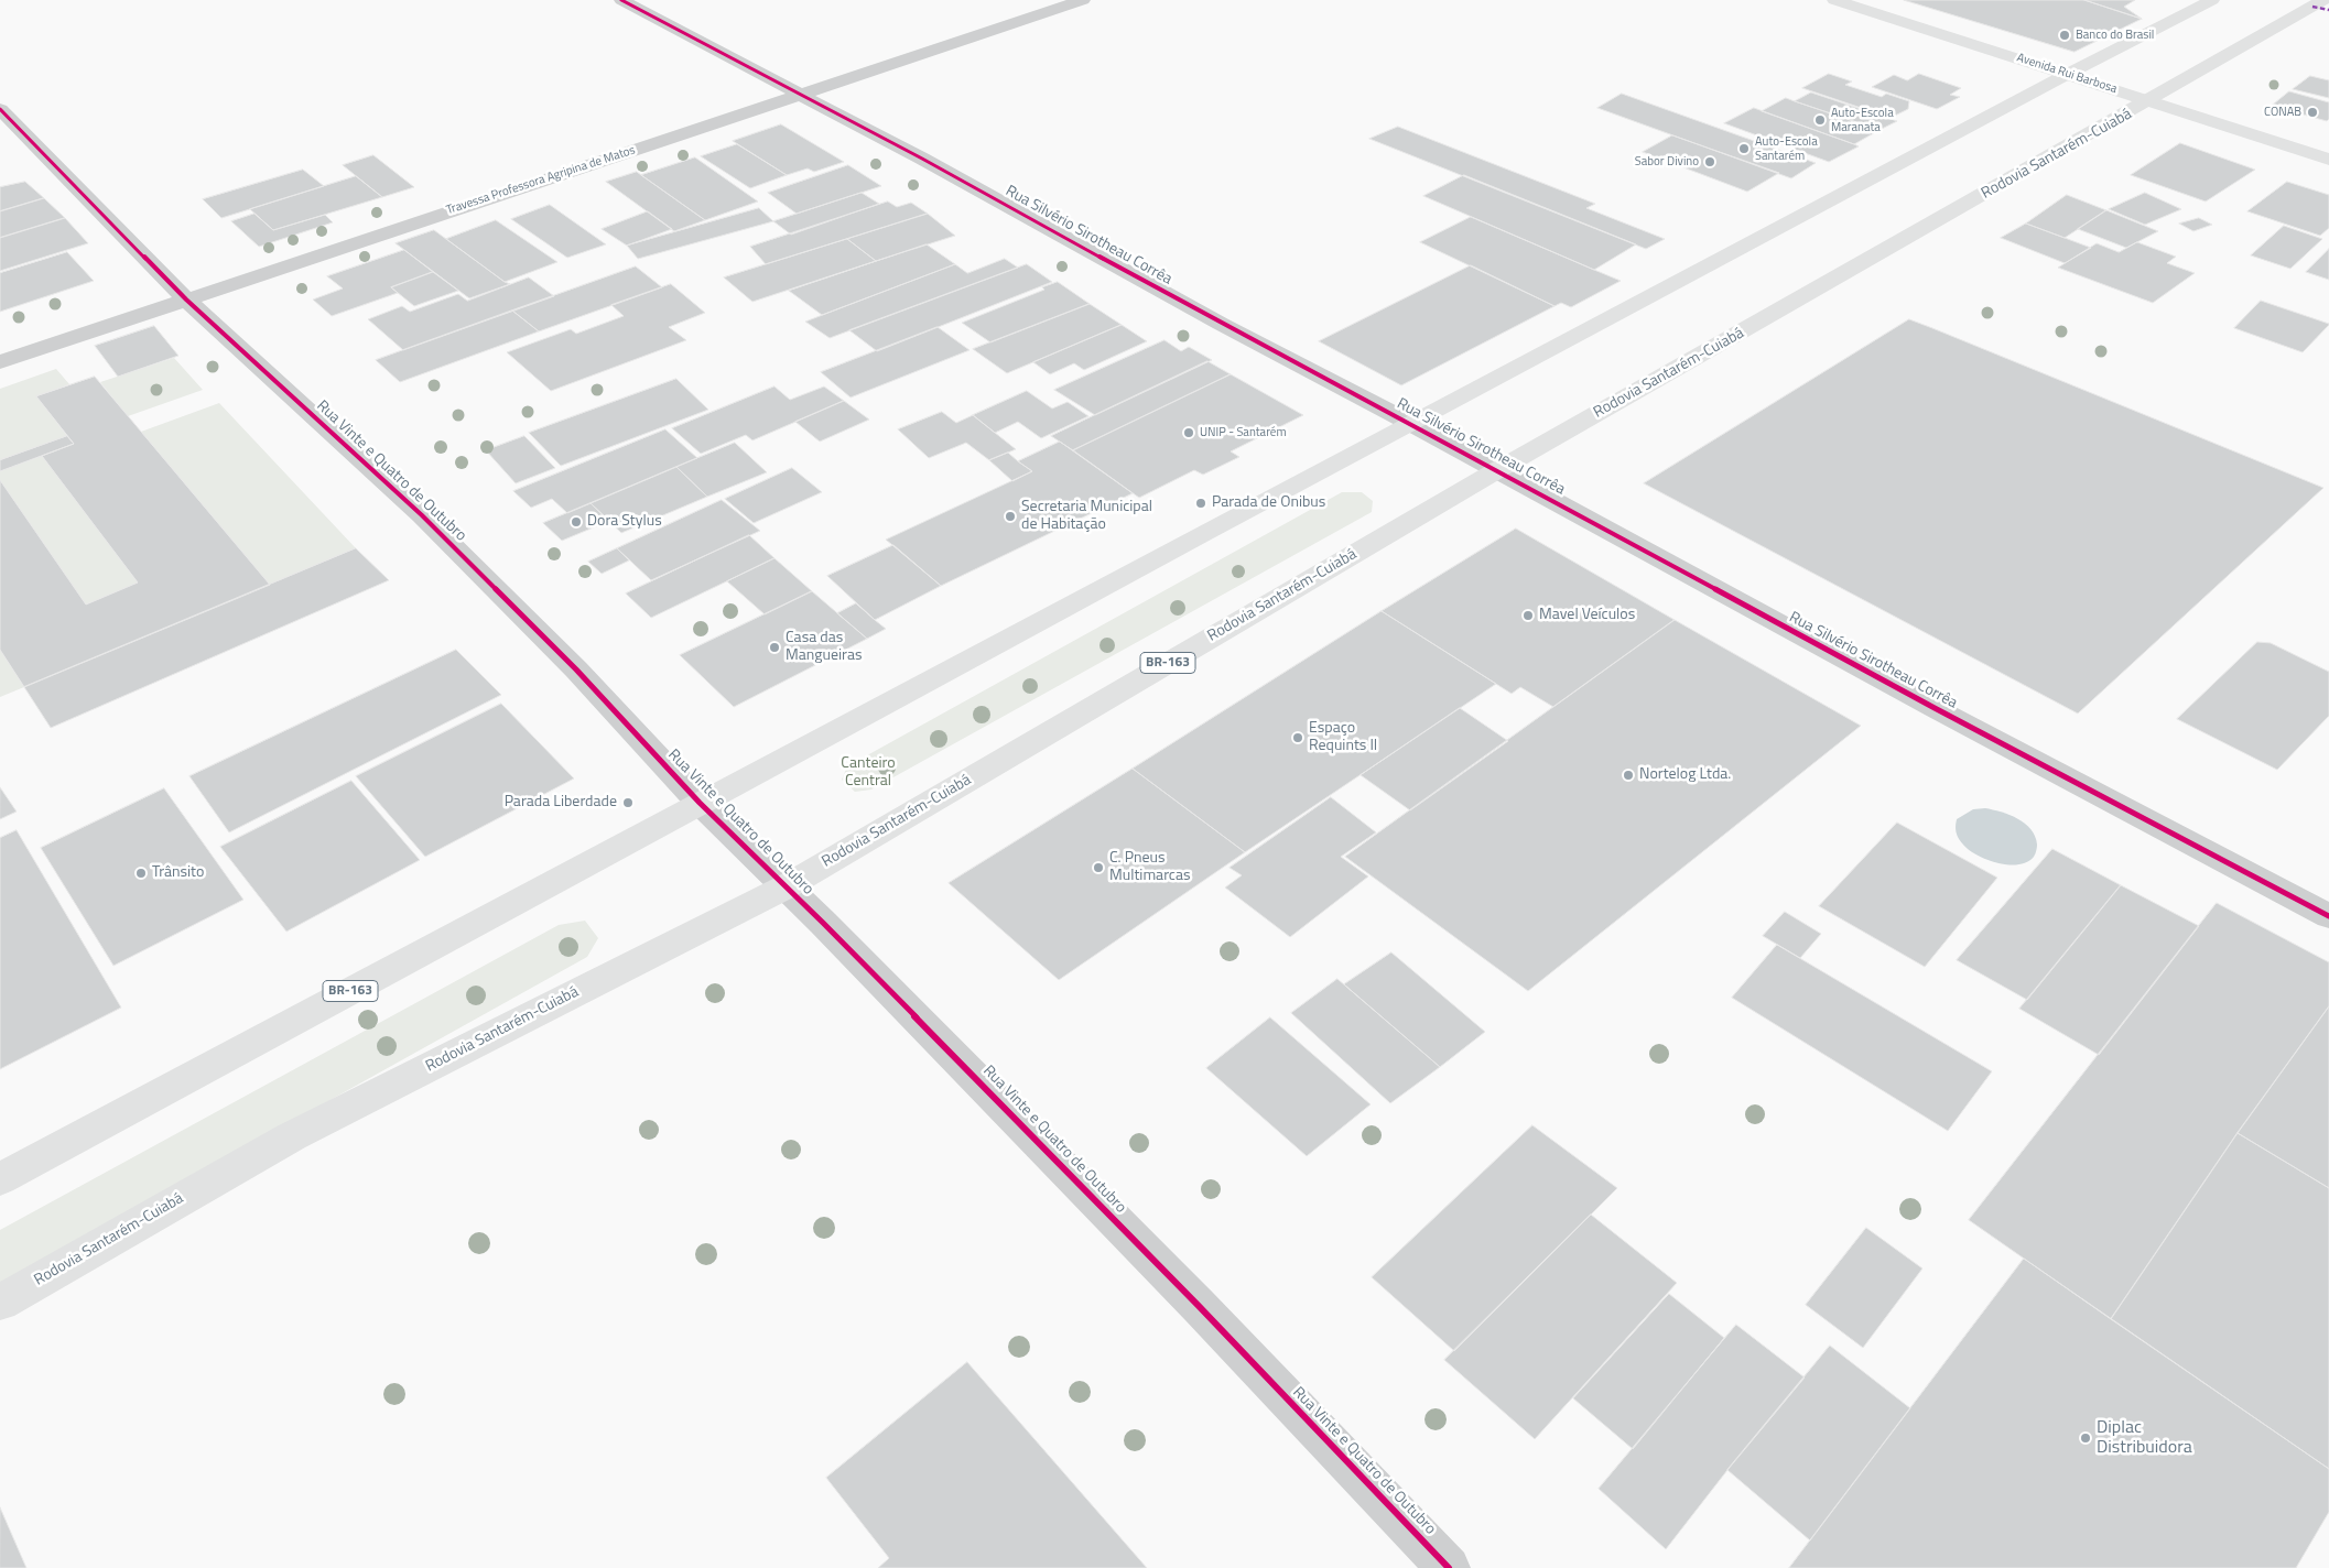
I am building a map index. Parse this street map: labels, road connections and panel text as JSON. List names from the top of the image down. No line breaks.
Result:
{"streets":{"main road":["Avenida Rui Barbosa","Rodovia Santarém-Cuiabá","BR-163"],"street":["Travessa Professora Agripina de Matos","Rua Silvério Sirotheau Corrêa","Rua Vinte e Quatro de Outubro"]},"crossings":[["Avenida Rui Barbosa","Rodovia Santarém-Cuiabá"],["Avenida Rui Barbosa","BR-163"],["Rodovia Santarém-Cuiabá","Rua Silvério Sirotheau Corrêa"],["Rodovia Santarém-Cuiabá","Rua Vinte e Quatro de Outubro"],["Travessa Professora Agripina de Matos","Rua Silvério Sirotheau Corrêa"],["Travessa Professora Agripina de Matos","Rua Vinte e Quatro de Outubro"],["Rua Silvério Sirotheau Corrêa","BR-163"],["Rua Vinte e Quatro de Outubro","BR-163"]],"parks":["Canteiro Central"],"places":["Banco do Brasil","CONAB","Auto-Escola Maranata","Auto-Escola Santarém","Sabor Divino","UNIP - Santarém","Parada de Onibus","Secretaria Municipal de Habitação","Dora Stylus","Mavel Veículos","Casa das Mangueiras","Espaço Requints II","Nortelog Ltda.","Parada Liberdade","C. Pneus Multimarcas","Trânsito","Diplac Distribuidora"]}
